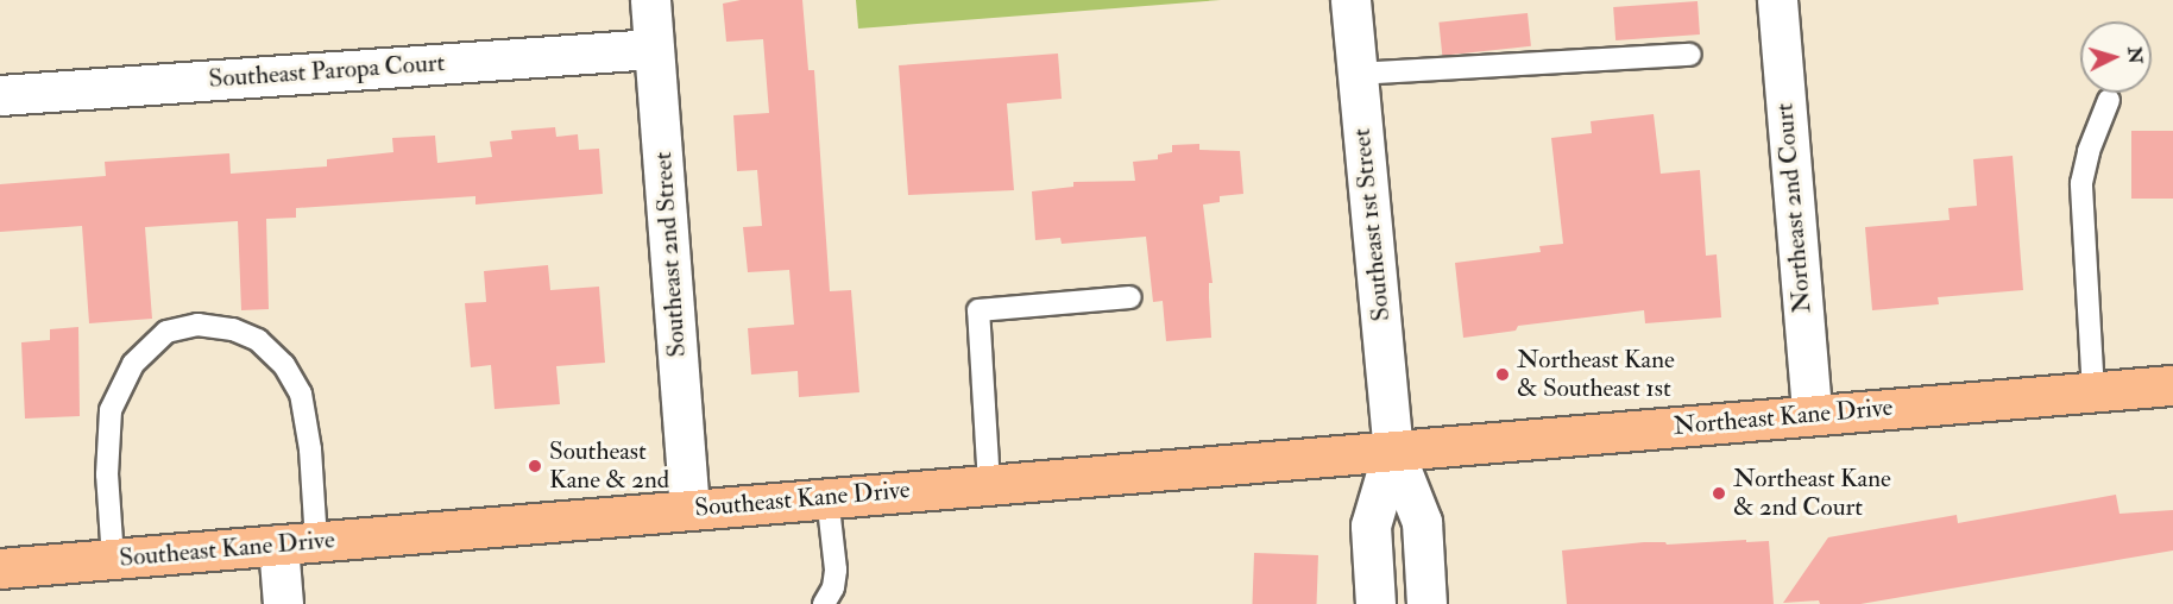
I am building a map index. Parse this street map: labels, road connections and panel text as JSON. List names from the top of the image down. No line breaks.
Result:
{"streets":{"main road":["Northeast Kane Drive","Southeast Kane Drive"],"street":["Southeast Paropa Court","Northeast 2nd Court","Southeast 1st Street","Southeast 2nd Street"]},"crossings":[["Southeast Paropa Court","Southeast 2nd Street"],["Northeast 2nd Court","Northeast Kane Drive"],["Southeast 1st Street","Northeast Kane Drive"],["Southeast 1st Street","Southeast Kane Drive"],["Southeast 2nd Street","Southeast Kane Drive"],["Northeast Kane Drive","Southeast Kane Drive"]],"places":["Northeast Kane & Southeast 1st","Southeast Kane & 2nd","Northeast Kane & 2nd Court"],"north":"right"}
